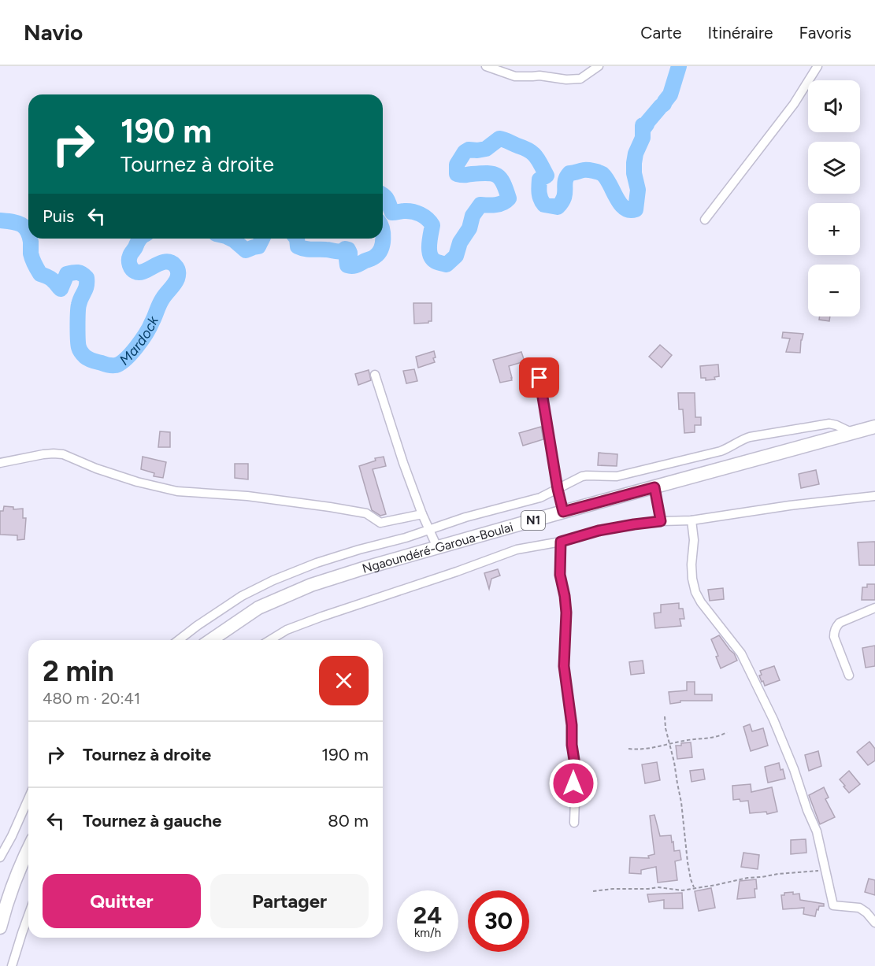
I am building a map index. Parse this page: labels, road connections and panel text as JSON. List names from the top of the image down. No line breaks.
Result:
{"streets":{"highway":["N1","Ngaoundéré-Garoua-Boulai"]},"water":["Mardock"],"page":{"header":"Navio","nav":["Carte","Itinéraire","Favoris"],"map_buttons":["+","−"],"turn":["190 m","Tournez à droite"],"then":"Puis","heading":["2 min","480 m · 20:41"],"list":[{"name":"Tournez à droite","value":"190 m"},{"name":"Tournez à gauche","value":"80 m"}],"buttons":["Quitter","Partager"],"speed":"24 km/h","limit":"30"}}
